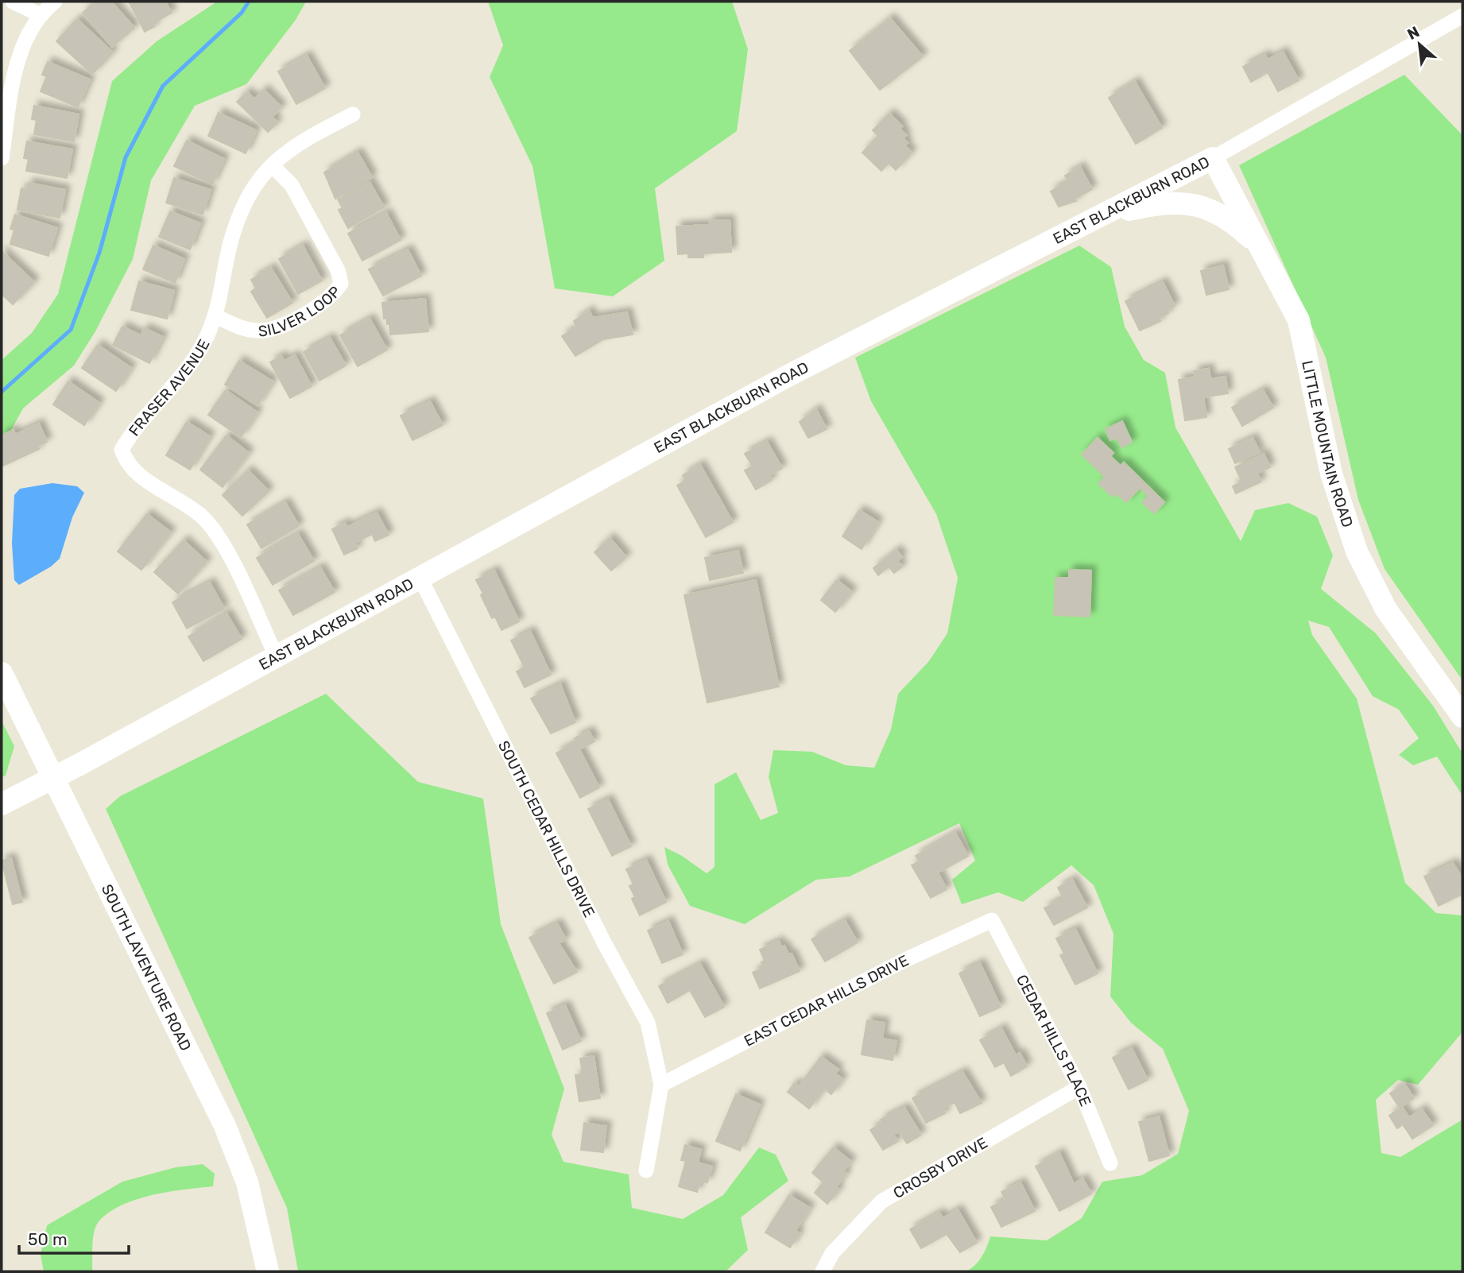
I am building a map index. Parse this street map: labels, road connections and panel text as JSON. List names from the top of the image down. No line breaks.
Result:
{"streets":{"street":["EAST BLACKBURN ROAD","SILVER LOOP","FRASER AVENUE","LITTLE MOUNTAIN ROAD","SOUTH CEDAR HILLS DRIVE","SOUTH LAVENTURE ROAD","EAST CEDAR HILLS DRIVE","CEDAR HILLS PLACE","CROSBY DRIVE"]},"crossings":[["EAST BLACKBURN ROAD","FRASER AVENUE"],["EAST BLACKBURN ROAD","LITTLE MOUNTAIN ROAD"],["EAST BLACKBURN ROAD","SOUTH CEDAR HILLS DRIVE"],["EAST BLACKBURN ROAD","SOUTH LAVENTURE ROAD"],["SILVER LOOP","FRASER AVENUE"],["SOUTH CEDAR HILLS DRIVE","EAST CEDAR HILLS DRIVE"],["EAST CEDAR HILLS DRIVE","CEDAR HILLS PLACE"],["CEDAR HILLS PLACE","CROSBY DRIVE"]],"scale_bar":"50 m","north":"top left"}
